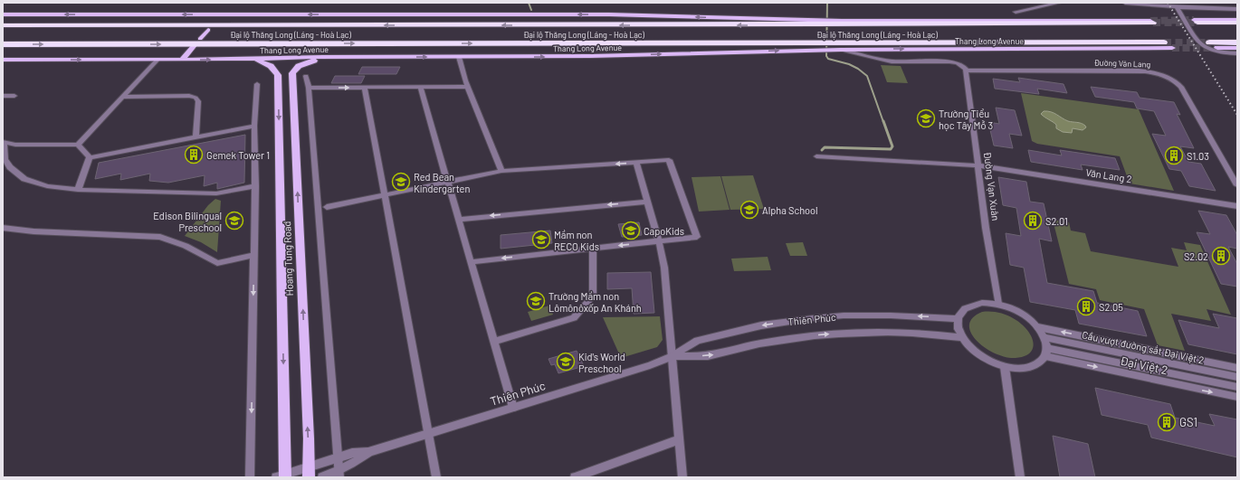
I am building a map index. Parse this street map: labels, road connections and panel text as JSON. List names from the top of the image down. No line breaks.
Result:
{"streets":{"highway":["Đại lộ Thăng Long (Láng - Hoà Lạc)"],"main road":["Thang Long Avenue","Hoang Tung Road"],"street":["Đường Văn Lang","Văn Lang 2","Đường Vạn Xuân","Thiên Phúc","Cầu vượt đường sắt Đại Việt 2","Đại Việt 2"]},"crossings":[["Đại lộ Thăng Long (Láng - Hoà Lạc)","Thang Long Avenue"],["Thang Long Avenue","Hoang Tung Road"],["Đường Văn Lang","Đường Vạn Xuân"],["Văn Lang 2","Đường Vạn Xuân"],["Đường Vạn Xuân","Thiên Phúc"],["Đường Vạn Xuân","Cầu vượt đường sắt Đại Việt 2"],["Đường Vạn Xuân","Đại Việt 2"],["Hoang Tung Road","Thiên Phúc"],["Thiên Phúc","Cầu vượt đường sắt Đại Việt 2"],["Thiên Phúc","Đại Việt 2"],["Cầu vượt đường sắt Đại Việt 2","Đại Việt 2"]],"places":{"school or university":["Trường Tiểu học Tây Mỗ 3","Red Bean Kindergarten","Alpha School","Edison Bilingual Preschool","CapoKids","Mầm non RECO Kids","Trường Mầm non Lômônôxốp An Khánh","Kid's World Preschool"],"building":["Gemek Tower 1","S1.03","S2.01","S2.02","S2.05","GS1"]}}
